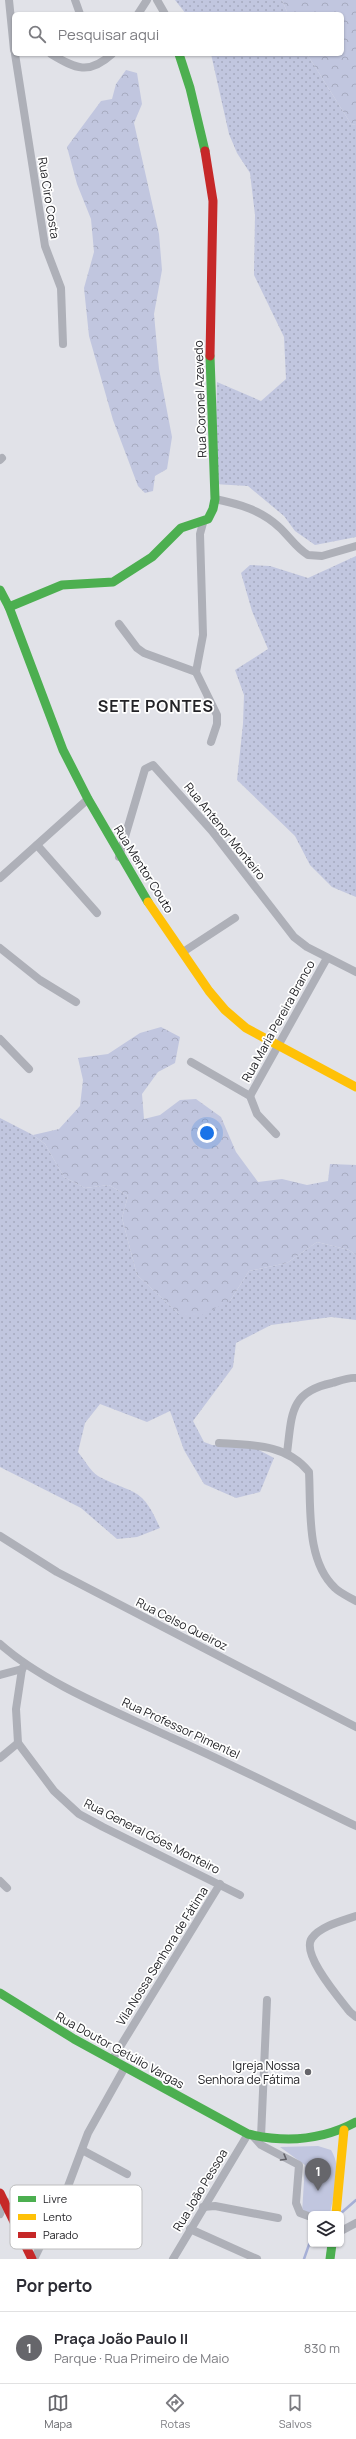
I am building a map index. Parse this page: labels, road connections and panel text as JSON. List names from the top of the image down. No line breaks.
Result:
{"streets":{"street":["Rua Ciro Costa","Rua Coronel Azevedo","Rua Antenor Monteiro","Rua Mentor Couto","Rua Maria Pereira Branco","Rua Celso Queiroz","Rua Professor Pimentel","Rua General Góes Monteiro","Vila Nossa Senhora de Fátima","Rua Doutor Getúlio Vargas","Rua João Pessoa"]},"crossings":[["Rua Antenor Monteiro","Rua Mentor Couto"],["Rua Antenor Monteiro","Rua Maria Pereira Branco"],["Rua Mentor Couto","Rua Maria Pereira Branco"],["Rua General Góes Monteiro","Vila Nossa Senhora de Fátima"],["Vila Nossa Senhora de Fátima","Rua Doutor Getúlio Vargas"],["Rua Doutor Getúlio Vargas","Rua João Pessoa"]],"districts":["SETE PONTES"],"places":["Igreja Nossa Senhora de Fátima"],"legend":["Livre","Lento","Parado"],"page":{"search":"Pesquisar aqui","pins":"1","heading":"Por perto","list":[{"mark":"1","name":"Praça João Paulo II","note":"Parque · Rua Primeiro de Maio","value":"830 m"}],"nav":["Mapa","Rotas","Salvos"]}}
